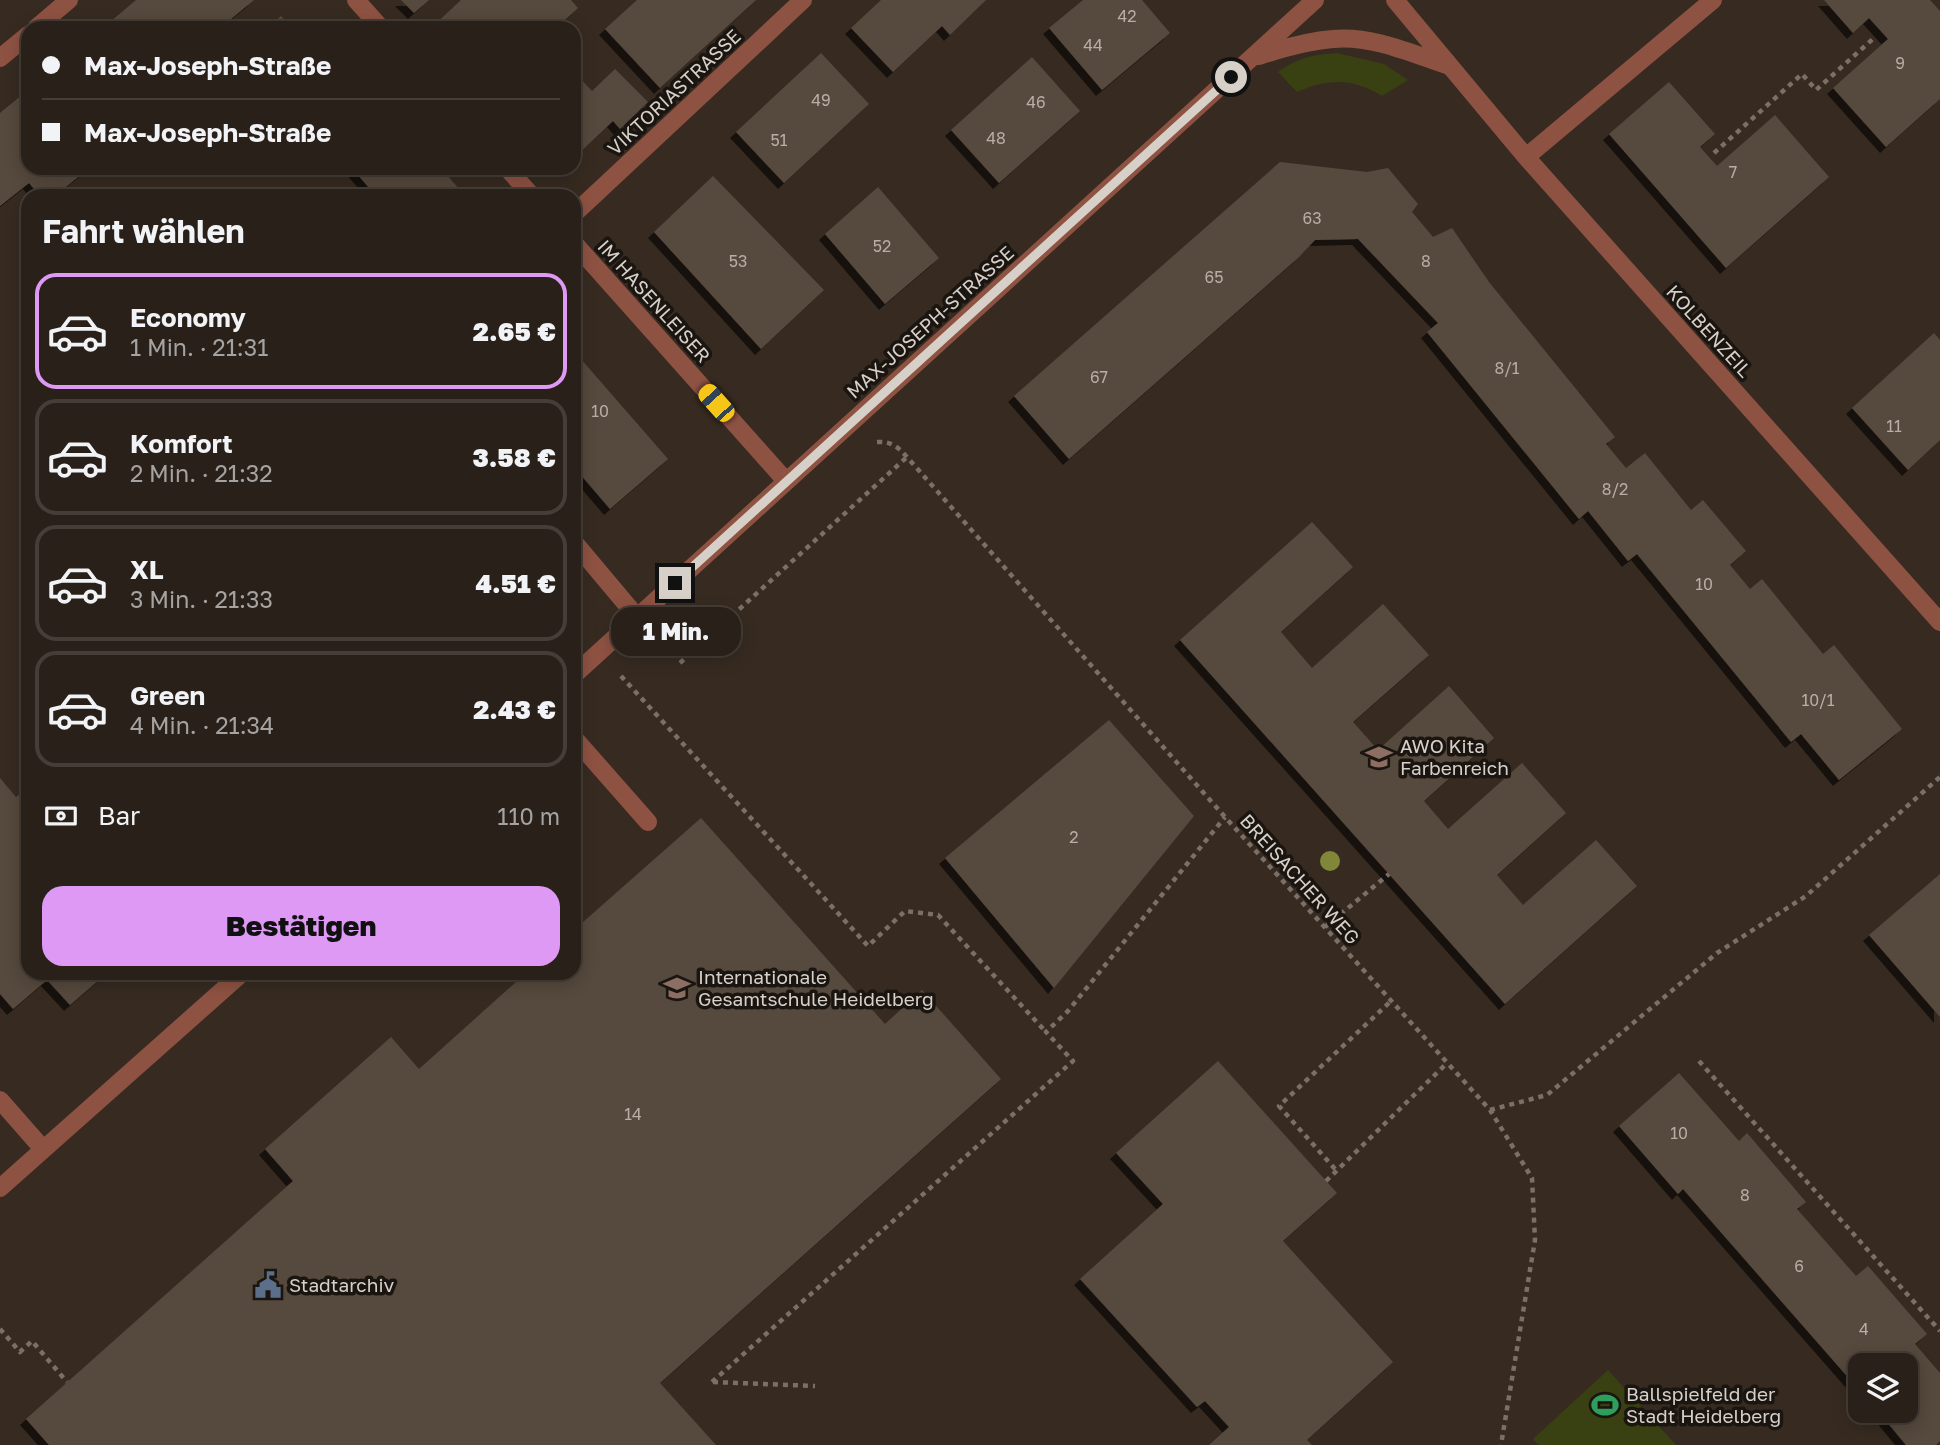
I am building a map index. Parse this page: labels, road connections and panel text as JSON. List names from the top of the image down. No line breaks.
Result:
{"streets":{"street":["VIKTORIASTRASSE","IM HASENLEISER","MAX-JOSEPH-STRASSE","KOLBENZEIL"],"path":["BREISACHER WEG"]},"crossings":[["IM HASENLEISER","MAX-JOSEPH-STRASSE"],["MAX-JOSEPH-STRASSE","BREISACHER WEG"]],"places":{"school or university":["AWO Kita Farbenreich","Internationale Gesamtschule Heidelberg"],"public building":["Stadtarchiv"],"sports":["Ballspielfeld der Stadt Heidelberg"]},"house_numbers":["42","44","9","49","46","48","51","7","63","52","53","8","65","8/1","67","10","11","8/2","10","10/1","2","14","10","8","6","4"],"page":{"banner":["Max-Joseph-Straße","Max-Joseph-Straße"],"heading":"Fahrt wählen","list":[{"name":"Economy","note":"1 Min. · 21:31","value":"2.65 €"},{"name":"Komfort","note":"2 Min. · 21:32","value":"3.58 €"},{"name":"XL","note":"3 Min. · 21:33","value":"4.51 €"},{"name":"Green","note":"4 Min. · 21:34","value":"2.43 €"}],"bubble":"1 Min.","pay":["Bar","110 m"],"buttons":"Bestätigen"}}
